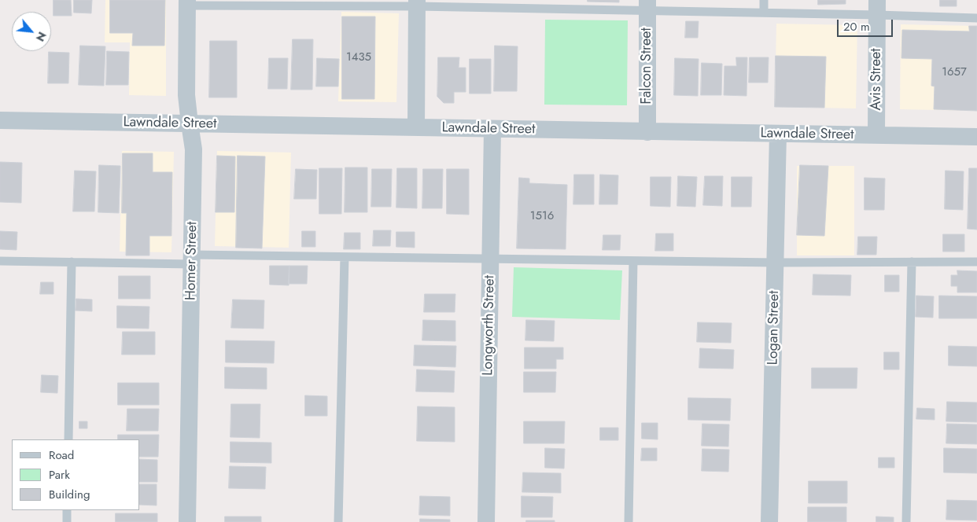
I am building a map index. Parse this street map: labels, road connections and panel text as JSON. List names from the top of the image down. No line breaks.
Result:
{"streets":{"street":["Falcon Street","Avis Street","Lawndale Street","Homer Street","Longworth Street","Logan Street"]},"crossings":[["Falcon Street","Lawndale Street"],["Avis Street","Lawndale Street"],["Lawndale Street","Homer Street"],["Lawndale Street","Longworth Street"],["Lawndale Street","Logan Street"]],"house_numbers":["1435","1657","1516"],"legend":["Road","Park","Building"],"scale_bar":"20 m","north":"bottom right"}
